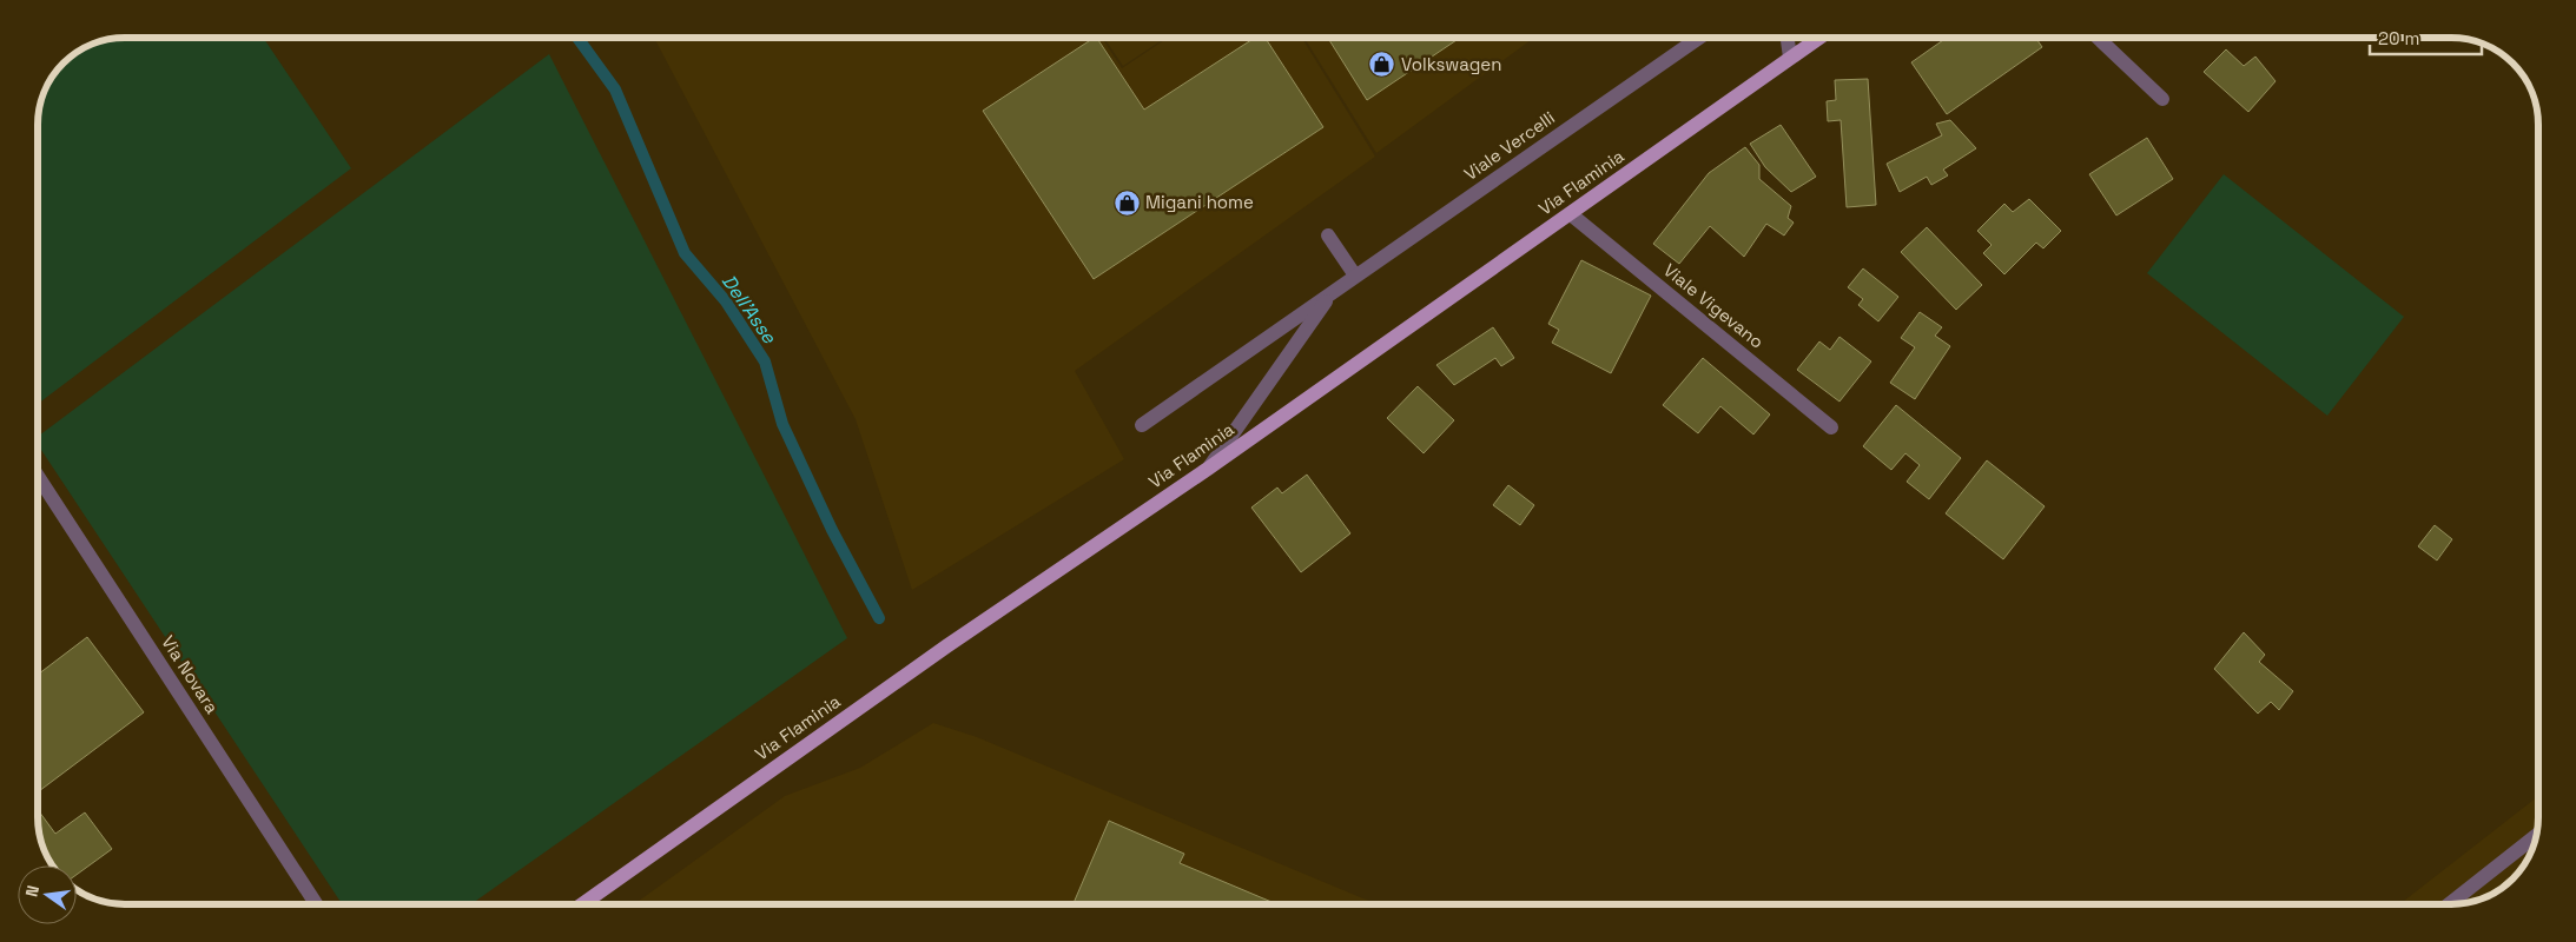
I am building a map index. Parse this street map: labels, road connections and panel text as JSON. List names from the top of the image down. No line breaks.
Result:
{"streets":{"main road":["Via Flaminia"],"street":["Viale Vercelli","Viale Vigevano","Via Novara"]},"crossings":[["Viale Vercelli","Via Flaminia"],["Via Flaminia","Viale Vigevano"]],"water":["Dell'Asse"],"places":{"shop":["Volkswagen","Migani home"]},"scale_bar":"20 m","north":"left"}
